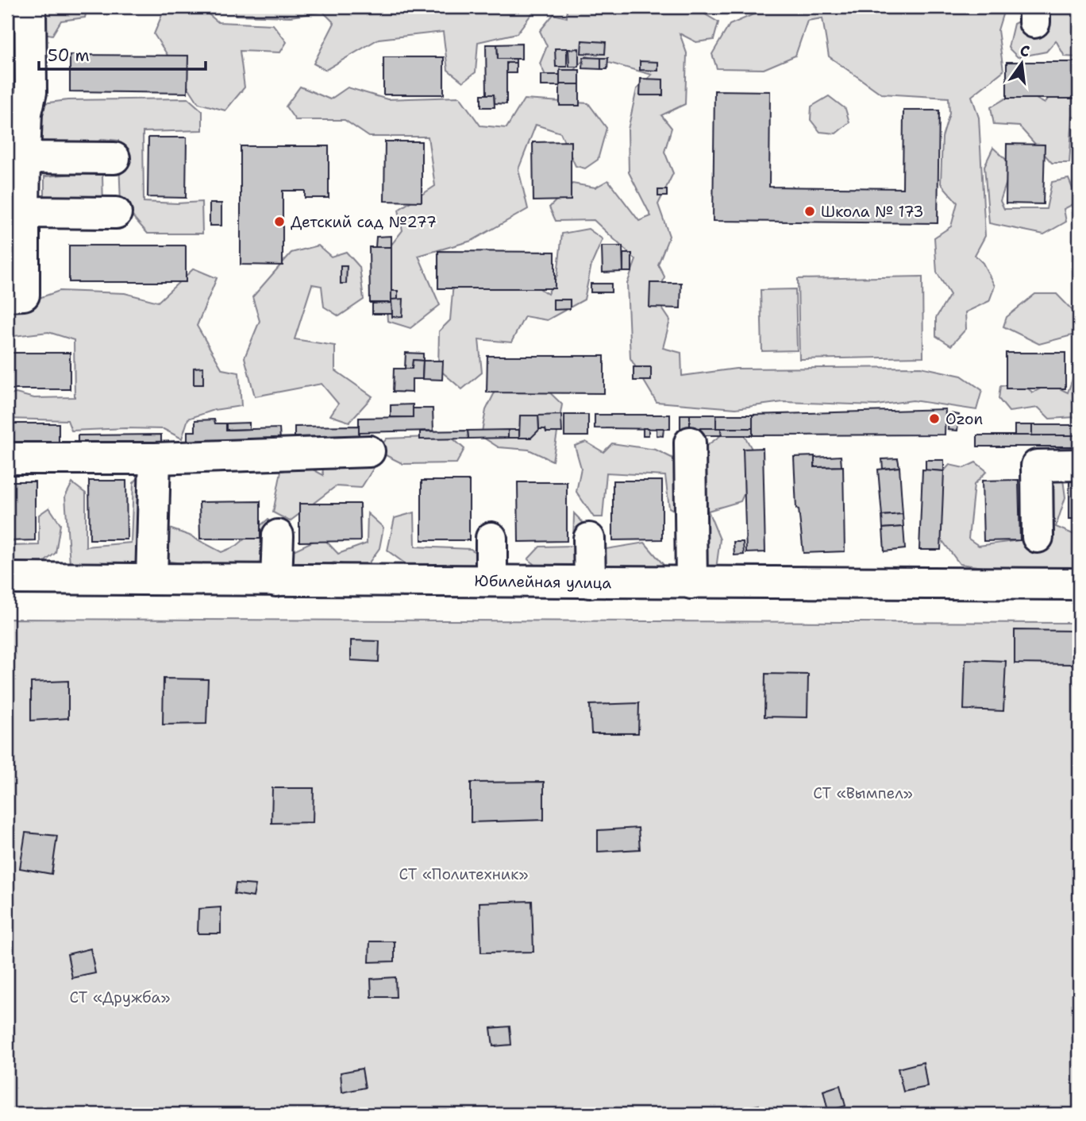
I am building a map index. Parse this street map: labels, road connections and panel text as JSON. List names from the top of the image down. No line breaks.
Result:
{"streets":{"street":["Юбилейная улица"]},"parks":["СТ «Вымпел»","СТ «Политехник»","СТ «Дружба»"],"places":["Школа № 173","Детский сад №277","Ozon"],"scale_bar":"50 m","north":"top"}
